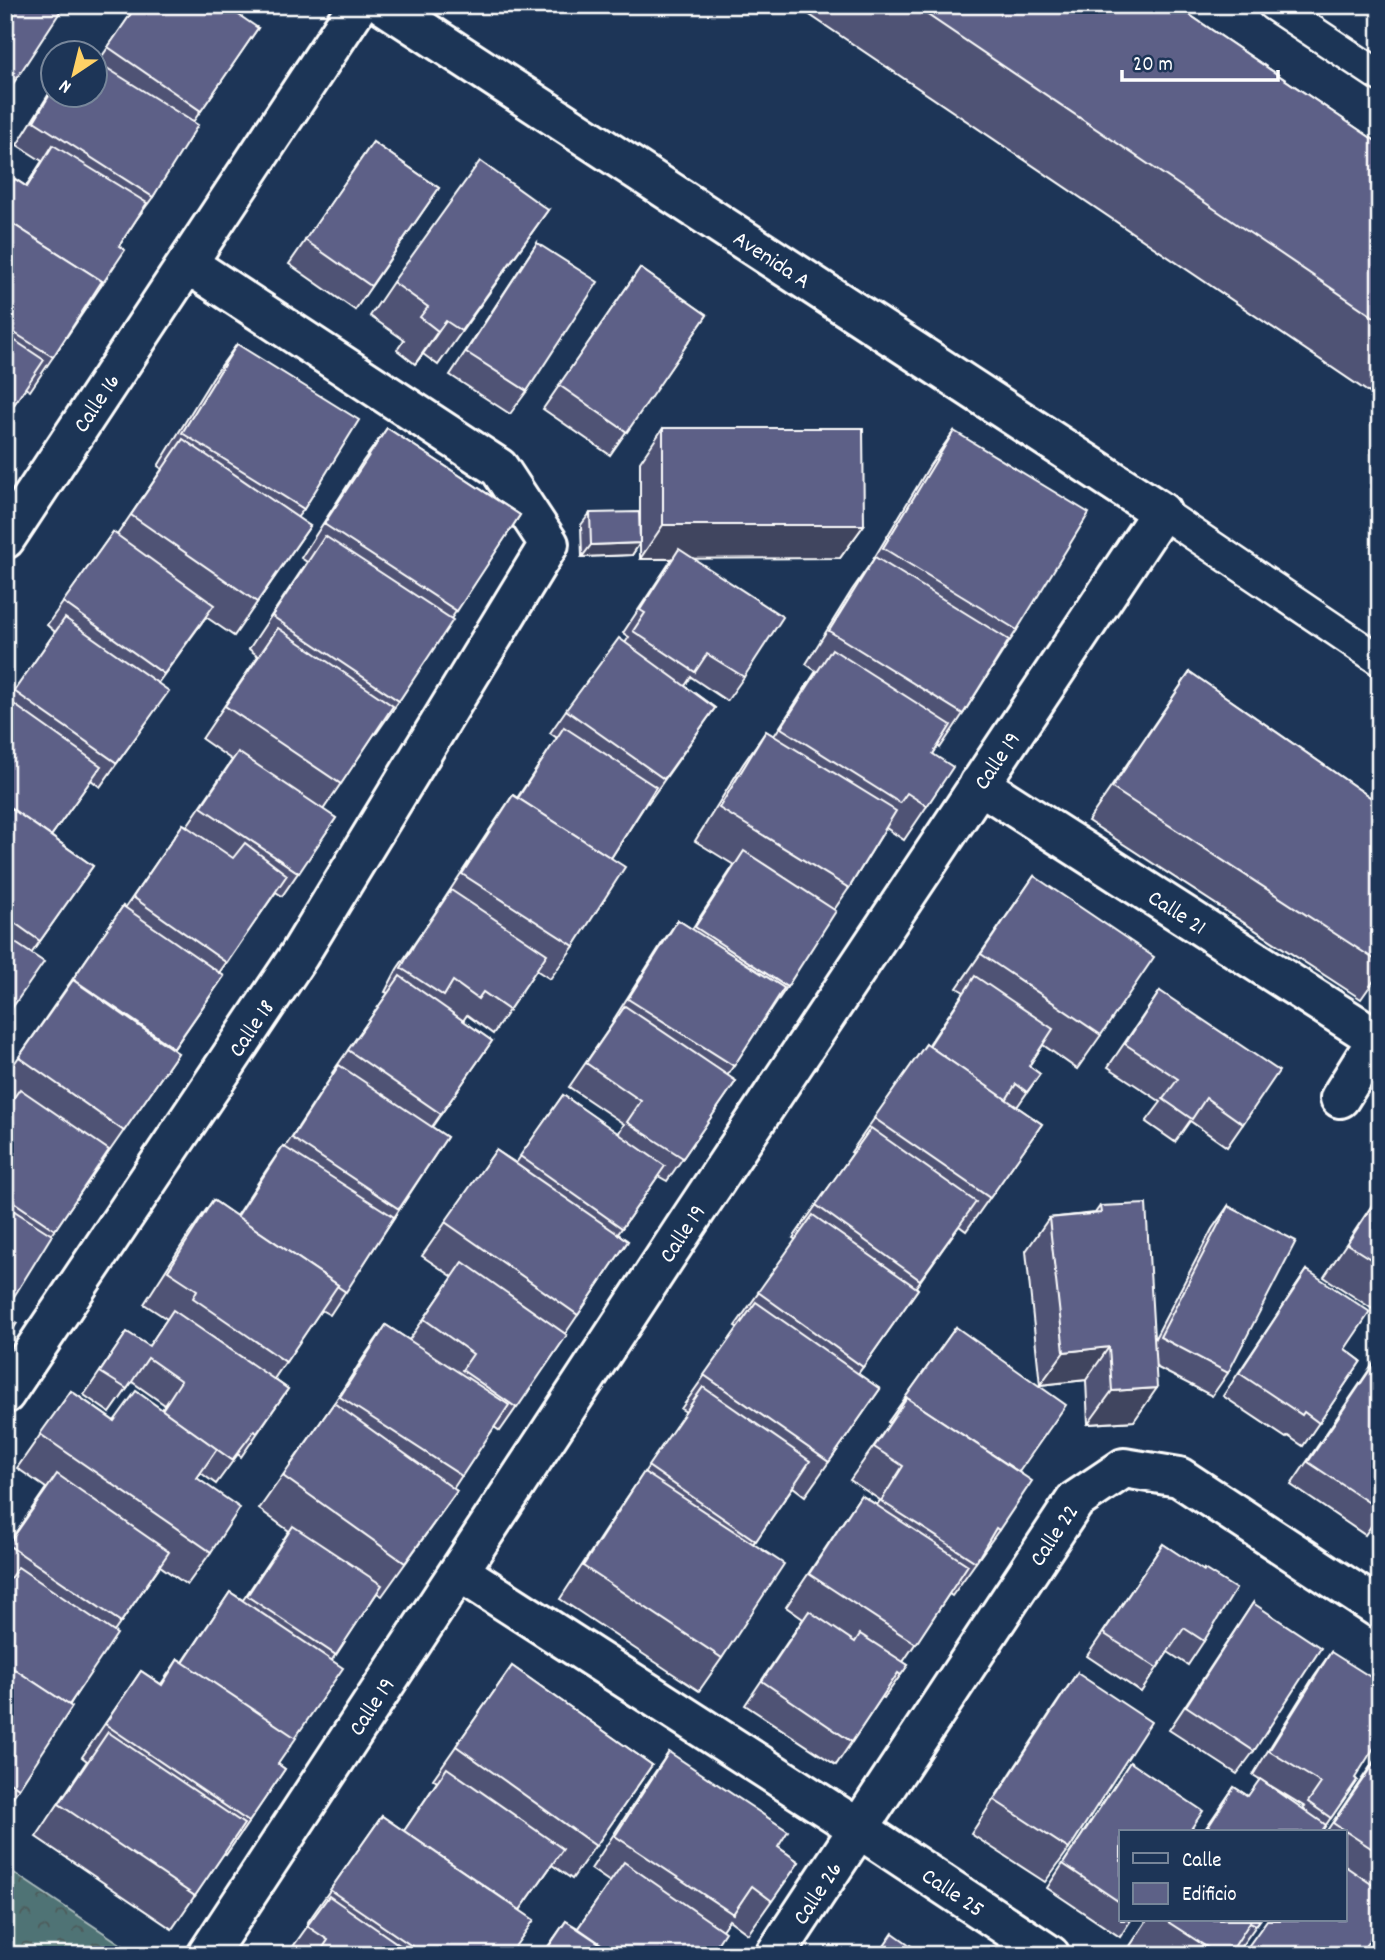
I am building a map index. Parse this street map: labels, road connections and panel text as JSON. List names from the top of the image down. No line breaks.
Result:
{"streets":{"street":["Avenida A","Calle 16","Calle 19","Calle 21","Calle 18","Calle 22","Calle 26","Calle 25"]},"crossings":[["Avenida A","Calle 19"],["Calle 16","Calle 18"],["Calle 19","Calle 21"],["Calle 19","Calle 25"],["Calle 22","Calle 26"],["Calle 22","Calle 25"],["Calle 26","Calle 25"]],"legend":["Calle","Edificio"],"scale_bar":"20 m","north":"bottom left"}
